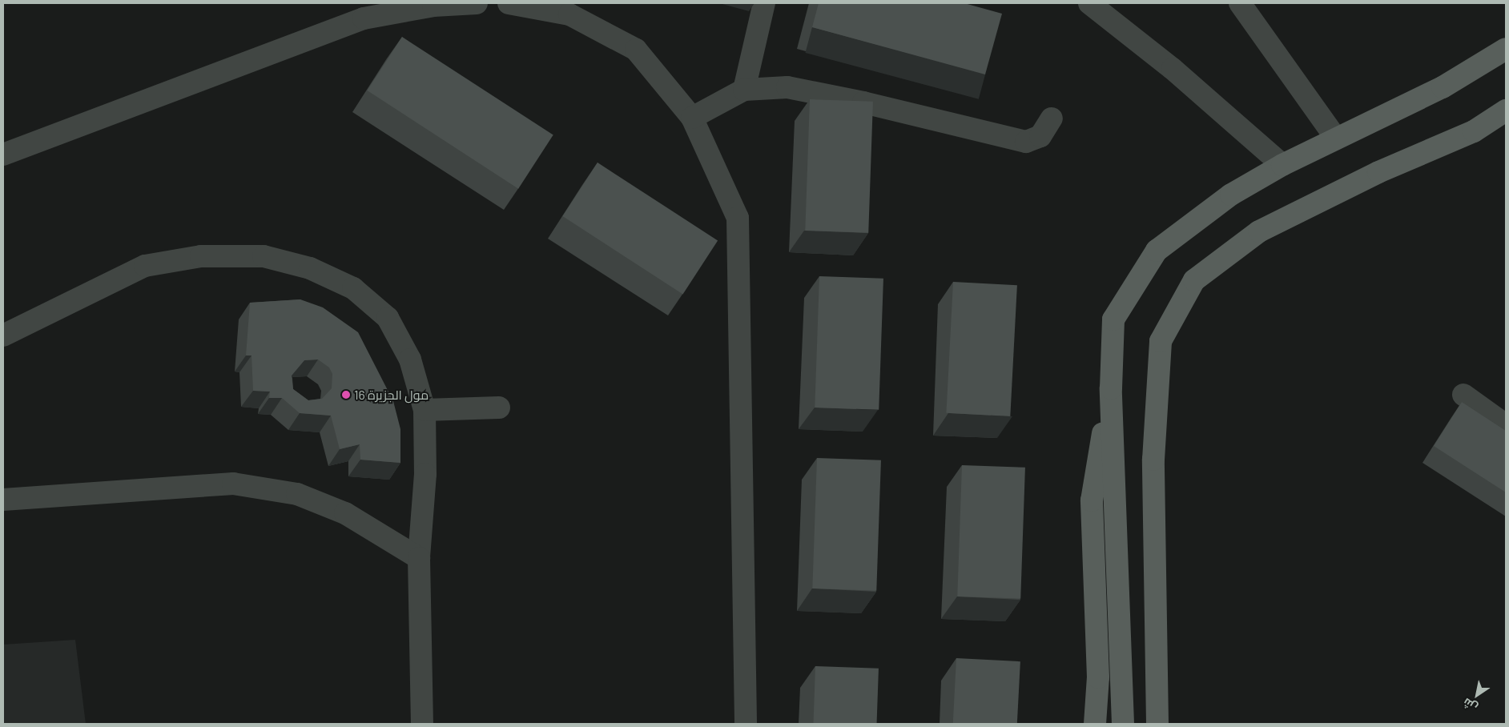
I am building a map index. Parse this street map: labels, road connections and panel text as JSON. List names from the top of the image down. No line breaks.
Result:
{"places":["مول الجزيرة 16"],"north":"bottom left"}
